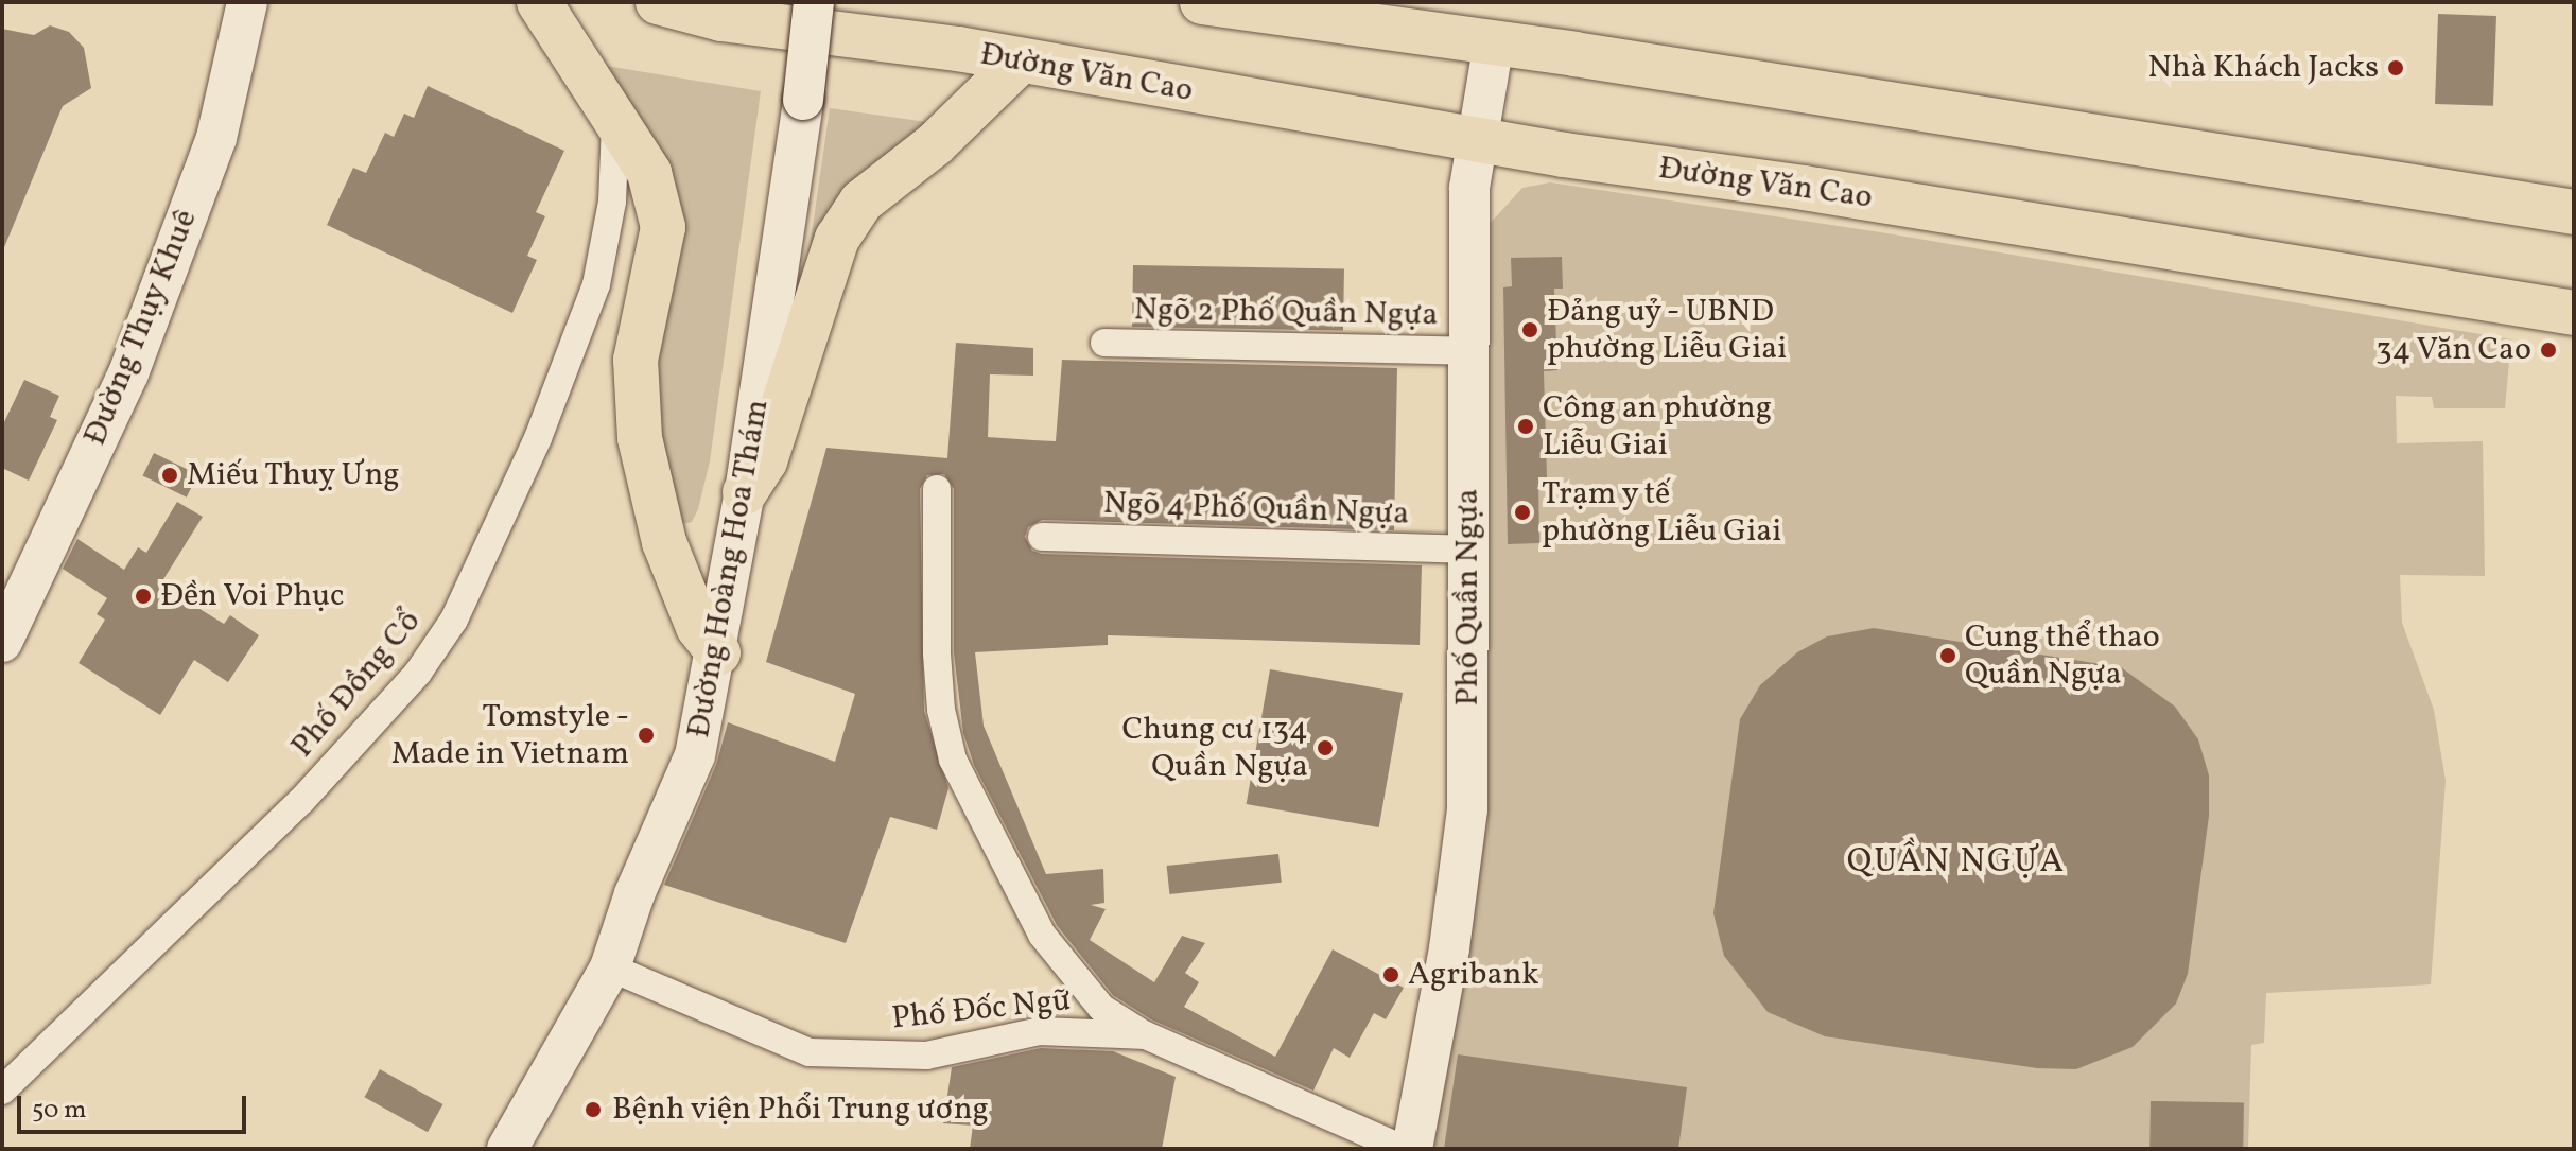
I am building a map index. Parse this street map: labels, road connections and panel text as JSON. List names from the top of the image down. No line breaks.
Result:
{"streets":{"main road":["Đường Văn Cao","Đường Thụy Khuê","Đường Hoàng Hoa Thám","Phố Quần Ngựa"],"street":["Ngõ 2 Phố Quần Ngựa","Ngõ 4 Phố Quần Ngựa","Phố Đồng Cổ","Phố Đốc Ngữ"]},"crossings":[["Đường Văn Cao","Đường Hoàng Hoa Thám"],["Đường Văn Cao","Phố Quần Ngựa"],["Ngõ 2 Phố Quần Ngựa","Phố Quần Ngựa"],["Ngõ 4 Phố Quần Ngựa","Phố Quần Ngựa"],["Đường Hoàng Hoa Thám","Phố Đốc Ngữ"]],"districts":["QUẦN NGỰA"],"places":["Nhà Khách Jacks","Đảng uỷ - UBND phường Liễu Giai","34 Văn Cao","Công an phường Liễu Giai","Miếu Thuỵ Ưng","Trạm y tế phường Liễu Giai","Đền Voi Phục","Cung thể thao Quần Ngựa","Tomstyle - Made in Vietnam","Chung cư 134 Quần Ngựa","Agribank","Bệnh viện Phổi Trung ương"],"scale_bar":"50 m"}
